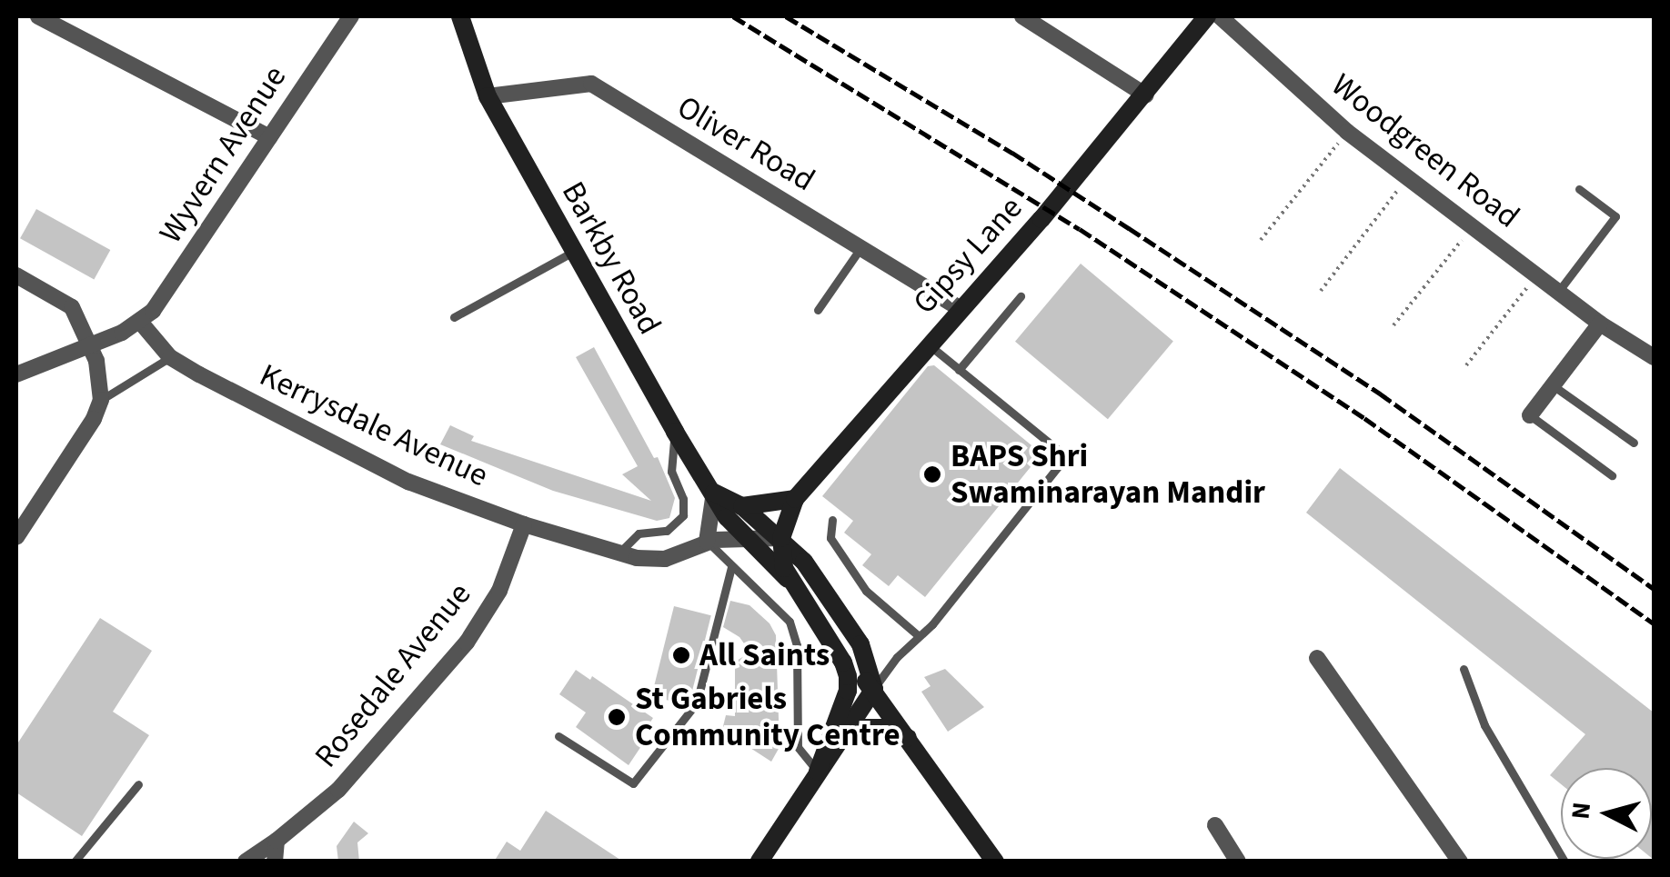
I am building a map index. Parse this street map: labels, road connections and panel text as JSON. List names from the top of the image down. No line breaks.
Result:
{"streets":{"street":["Oliver Road","Woodgreen Road","Wyvern Avenue","Gipsy Lane","Barkby Road","Kerrysdale Avenue","Rosedale Avenue"]},"crossings":[["Oliver Road","Gipsy Lane"],["Oliver Road","Barkby Road"],["Wyvern Avenue","Kerrysdale Avenue"],["Gipsy Lane","Kerrysdale Avenue"],["Barkby Road","Kerrysdale Avenue"],["Kerrysdale Avenue","Rosedale Avenue"]],"places":["BAPS Shri Swaminarayan Mandir","All Saints","St Gabriels Community Centre"],"north":"left"}
